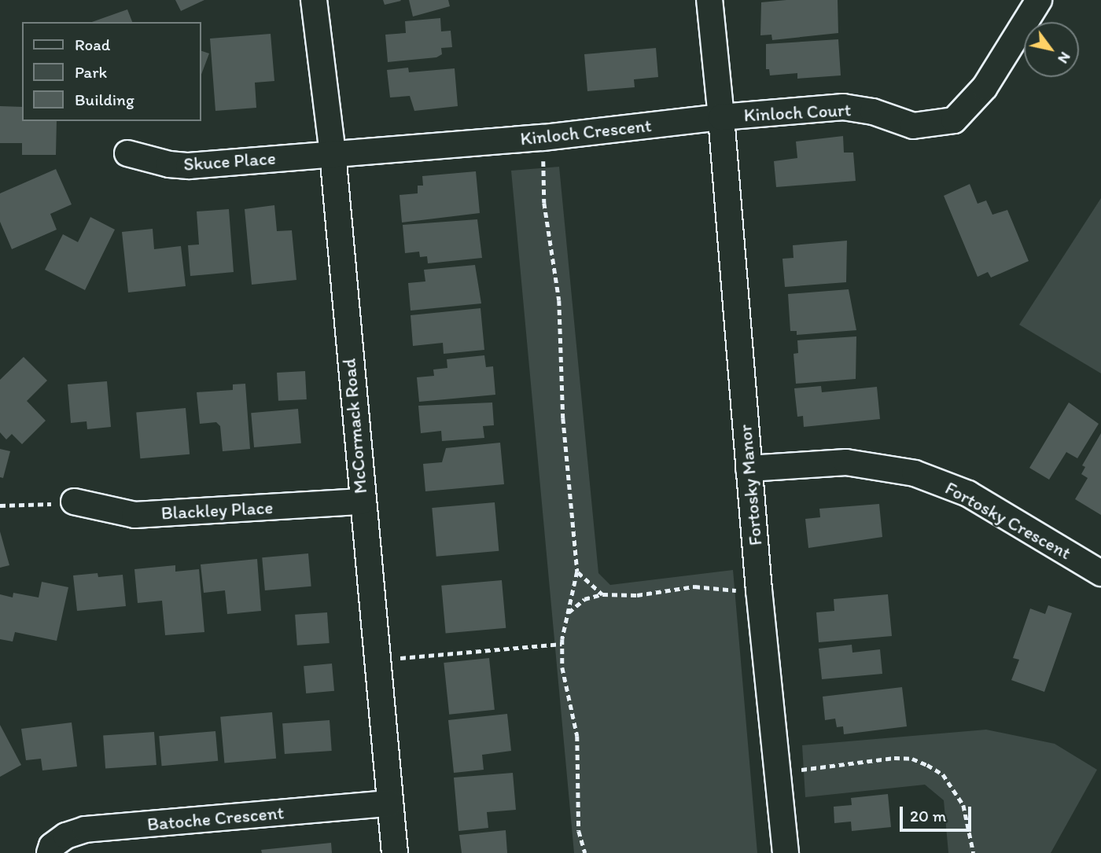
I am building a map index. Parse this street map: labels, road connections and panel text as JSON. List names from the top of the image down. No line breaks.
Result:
{"streets":{"street":["Kinloch Court","Kinloch Crescent","Skuce Place","McCormack Road","Fortosky Manor","Blackley Place","Fortosky Crescent","Batoche Crescent"]},"crossings":[["Kinloch Court","Kinloch Crescent"],["Kinloch Court","Fortosky Manor"],["Kinloch Crescent","Skuce Place"],["Kinloch Crescent","McCormack Road"],["Kinloch Crescent","Fortosky Manor"],["Skuce Place","McCormack Road"],["McCormack Road","Blackley Place"],["McCormack Road","Batoche Crescent"],["Fortosky Manor","Fortosky Crescent"]],"legend":["Road","Park","Building"],"scale_bar":"20 m","north":"bottom right"}
